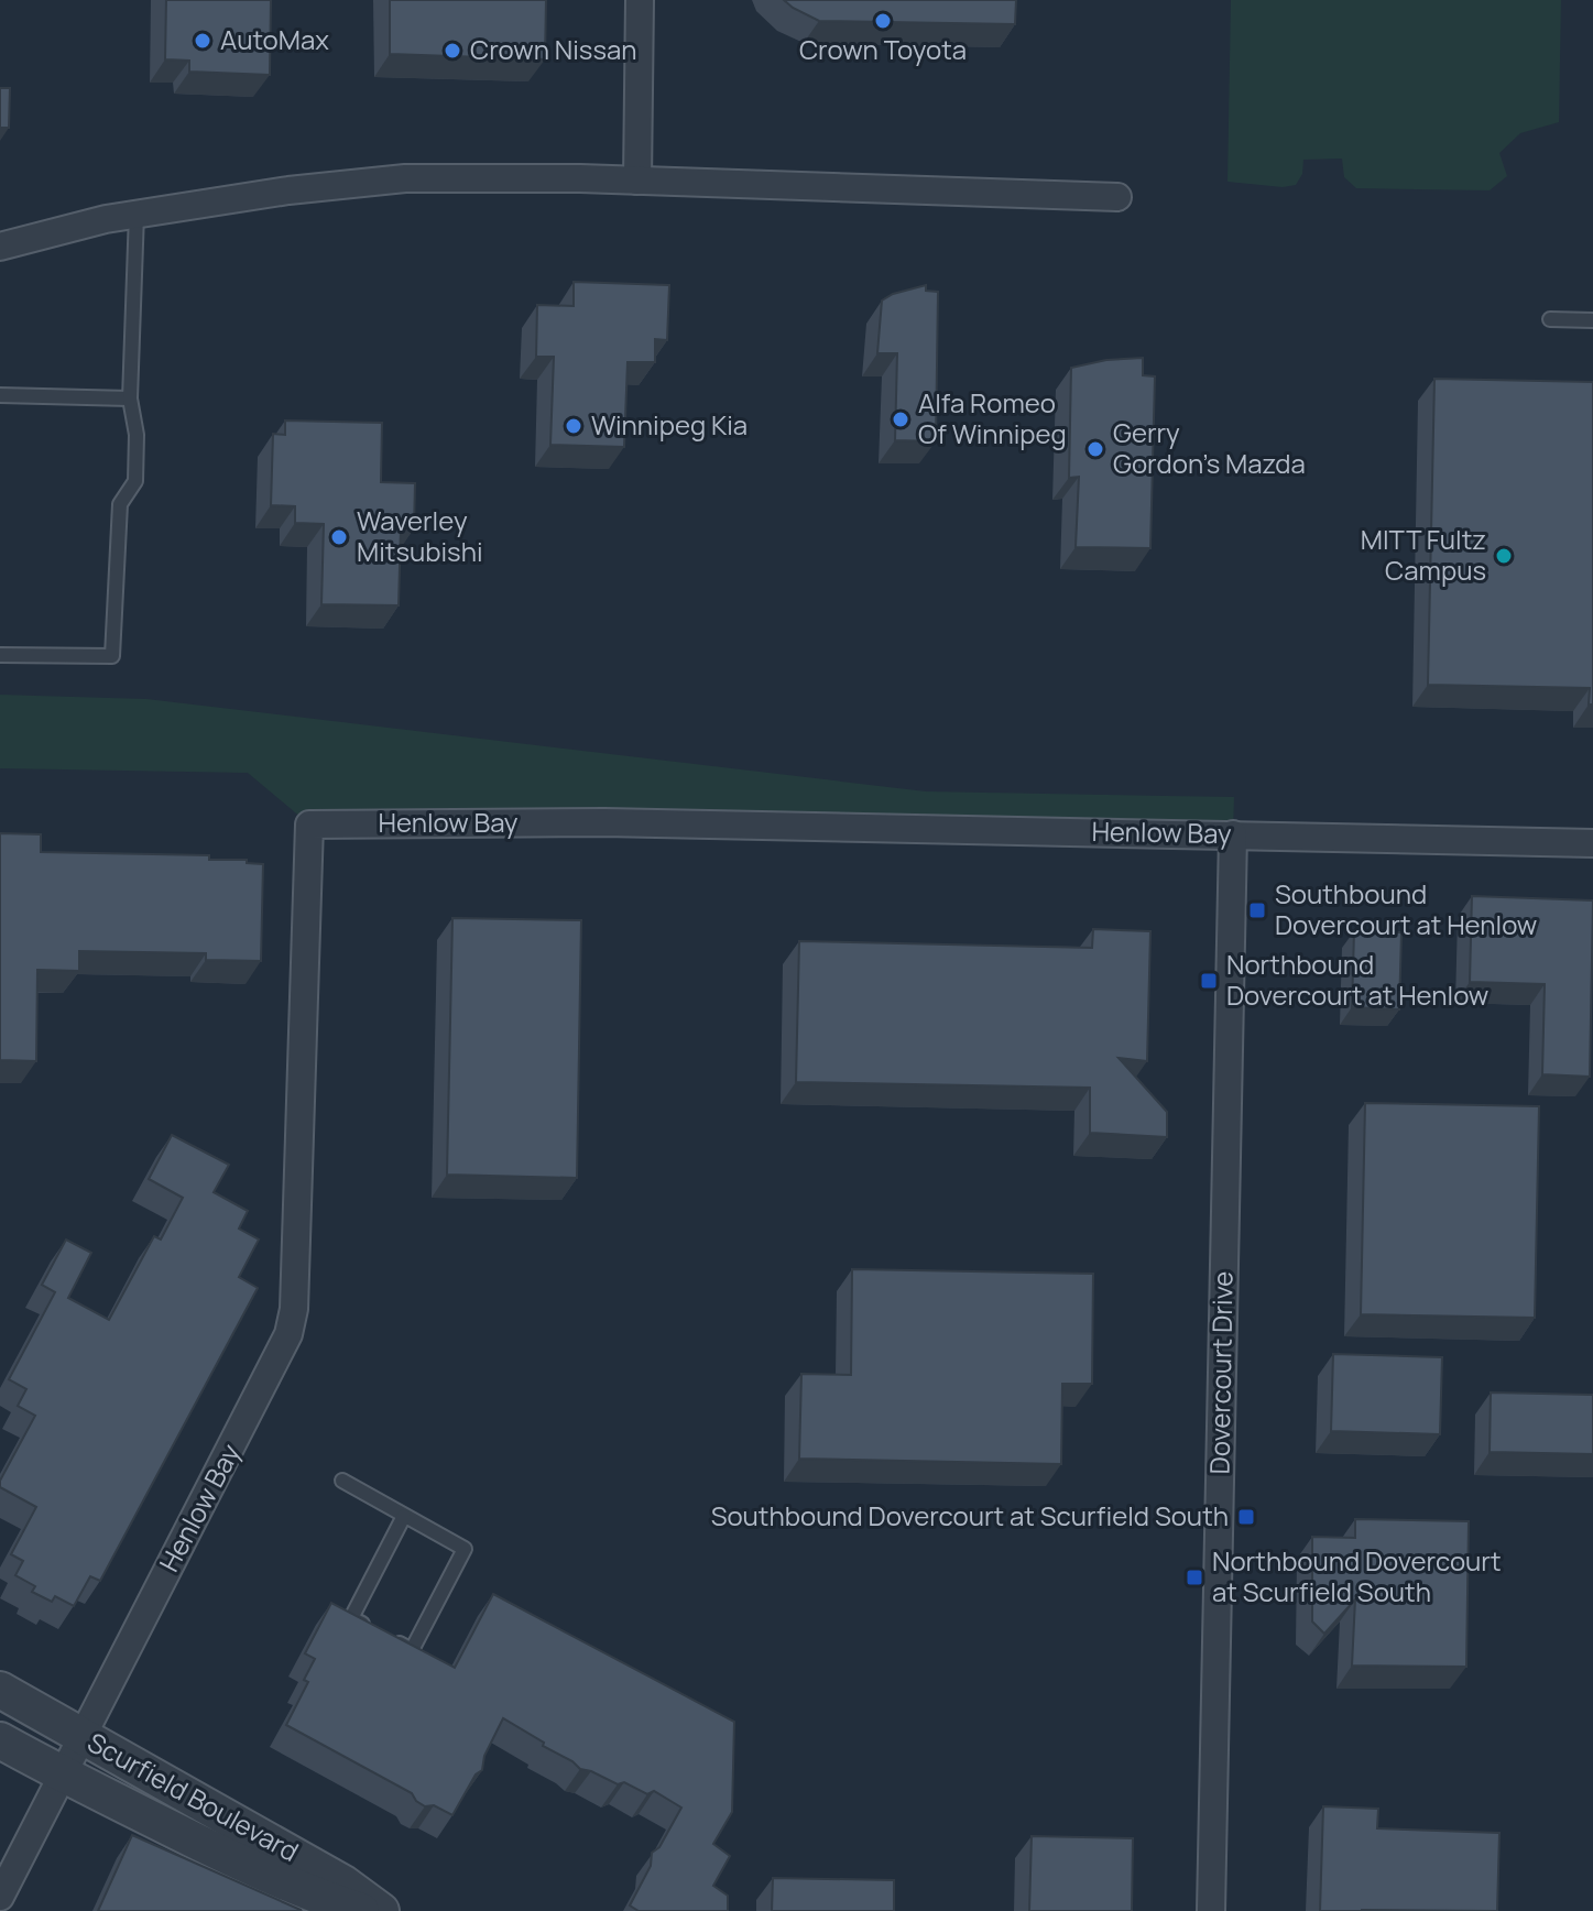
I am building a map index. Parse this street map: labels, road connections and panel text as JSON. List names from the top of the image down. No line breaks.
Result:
{"streets":{"street":["Henlow Bay","Dovercourt Drive","Scurfield Boulevard"]},"crossings":[["Henlow Bay","Dovercourt Drive"],["Henlow Bay","Scurfield Boulevard"]],"places":{"other":["Crown Toyota","AutoMax","Crown Nissan","Alfa Romeo Of Winnipeg","Winnipeg Kia","Gerry Gordon's Mazda","Waverley Mitsubishi","MITT Fultz Campus"],"transit":["Southbound Dovercourt at Henlow","Northbound Dovercourt at Henlow","Southbound Dovercourt at Scurfield South","Northbound Dovercourt at Scurfield South"]}}
